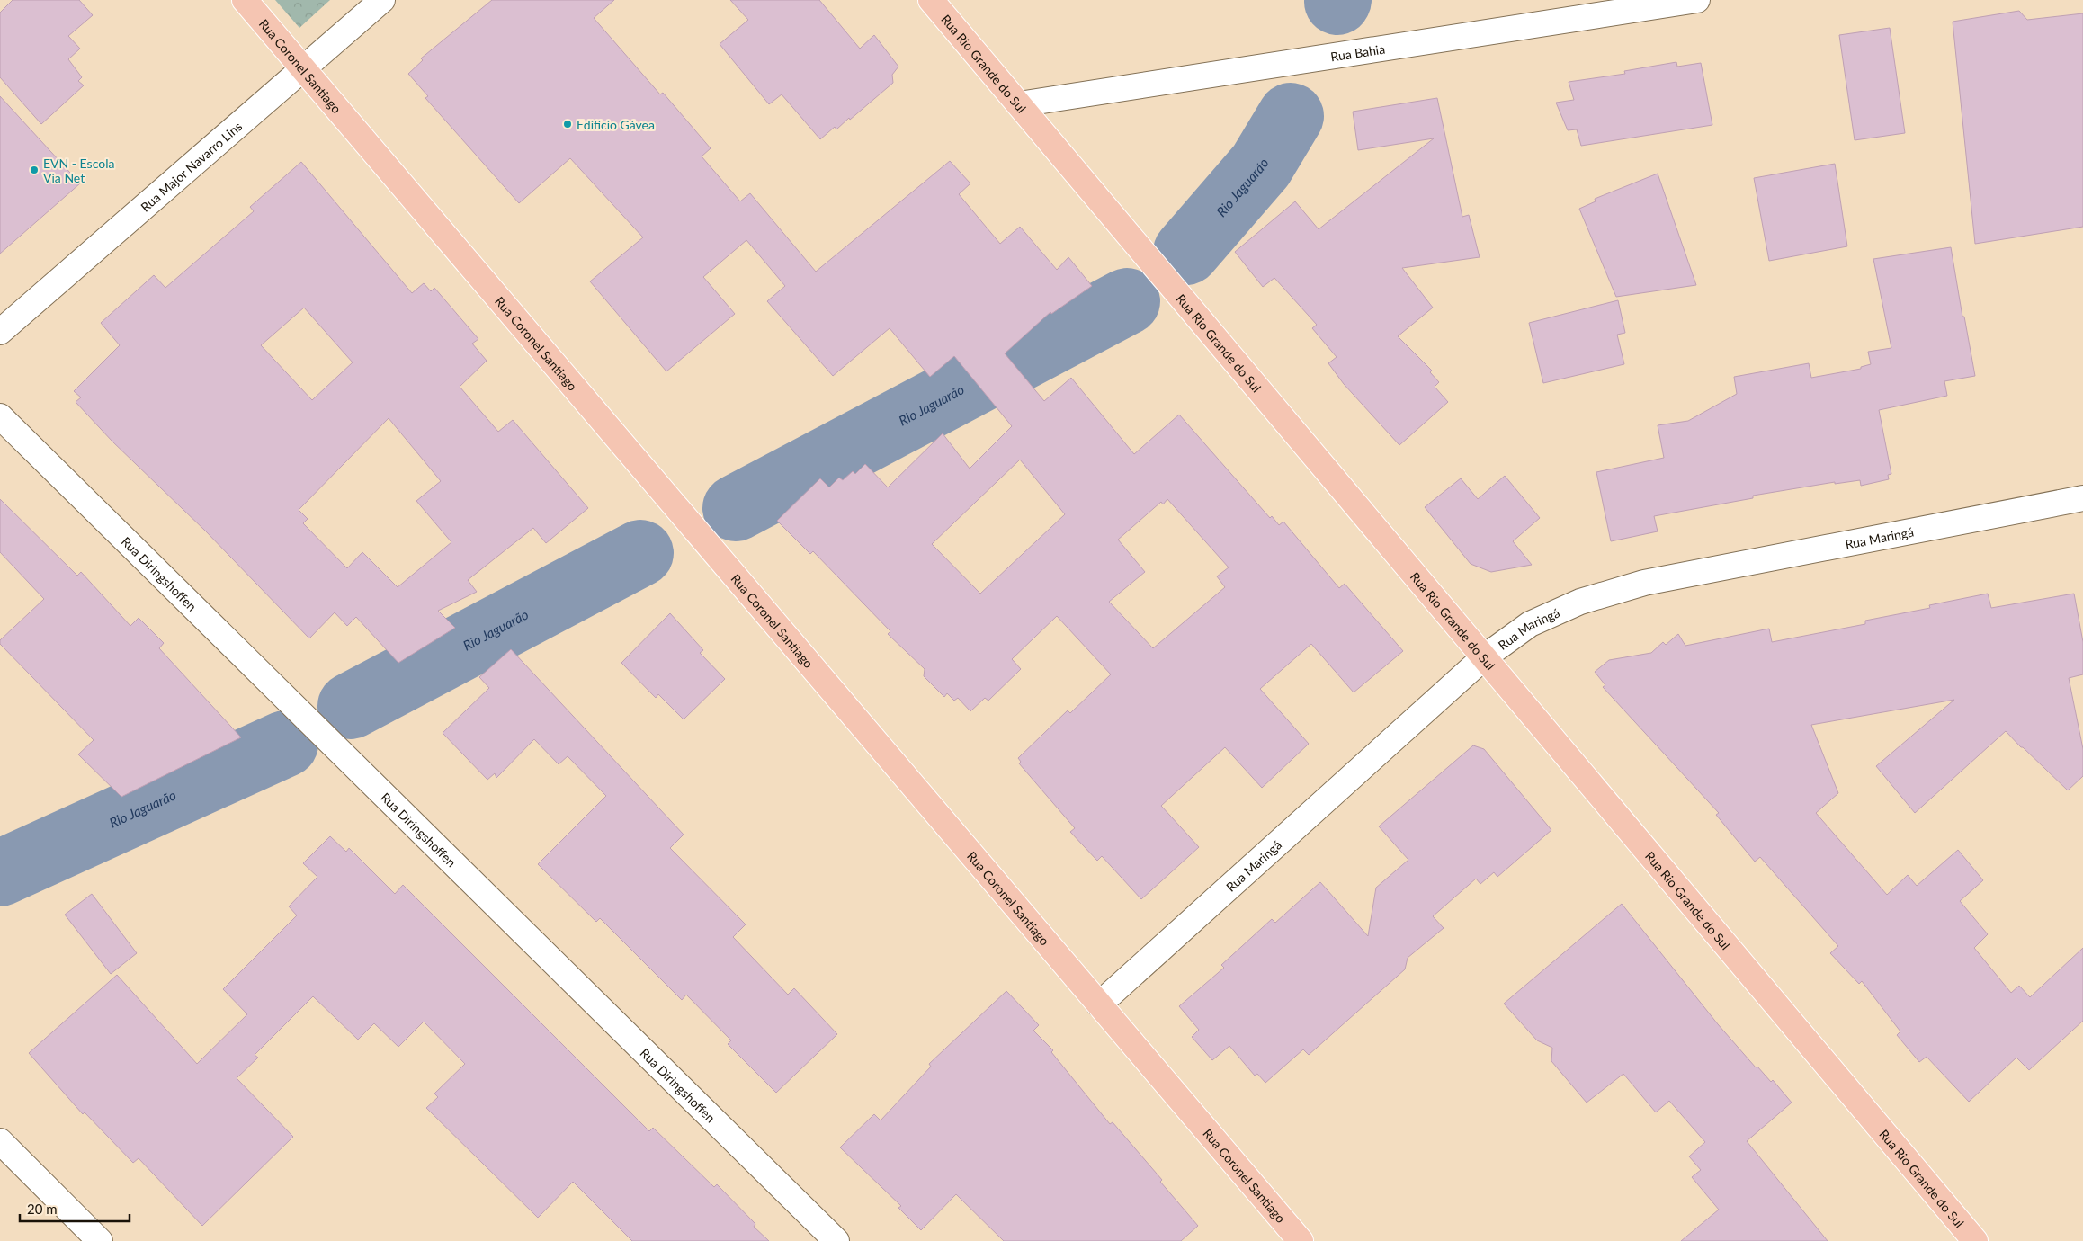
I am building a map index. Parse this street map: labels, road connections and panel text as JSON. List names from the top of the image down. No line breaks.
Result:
{"streets":{"main road":["Rua Rio Grande do Sul","Rua Coronel Santiago"],"street":["Rua Bahia","Rua Major Navarro Lins","Rua Maringá","Rua Diringshoffen"]},"crossings":[["Rua Bahia","Rua Rio Grande do Sul"],["Rua Rio Grande do Sul","Rua Maringá"],["Rua Coronel Santiago","Rua Major Navarro Lins"],["Rua Coronel Santiago","Rua Maringá"]],"water":["Rio Jaguarão"],"places":["Edifício Gávea","EVN - Escola Via Net"],"scale_bar":"20 m"}
